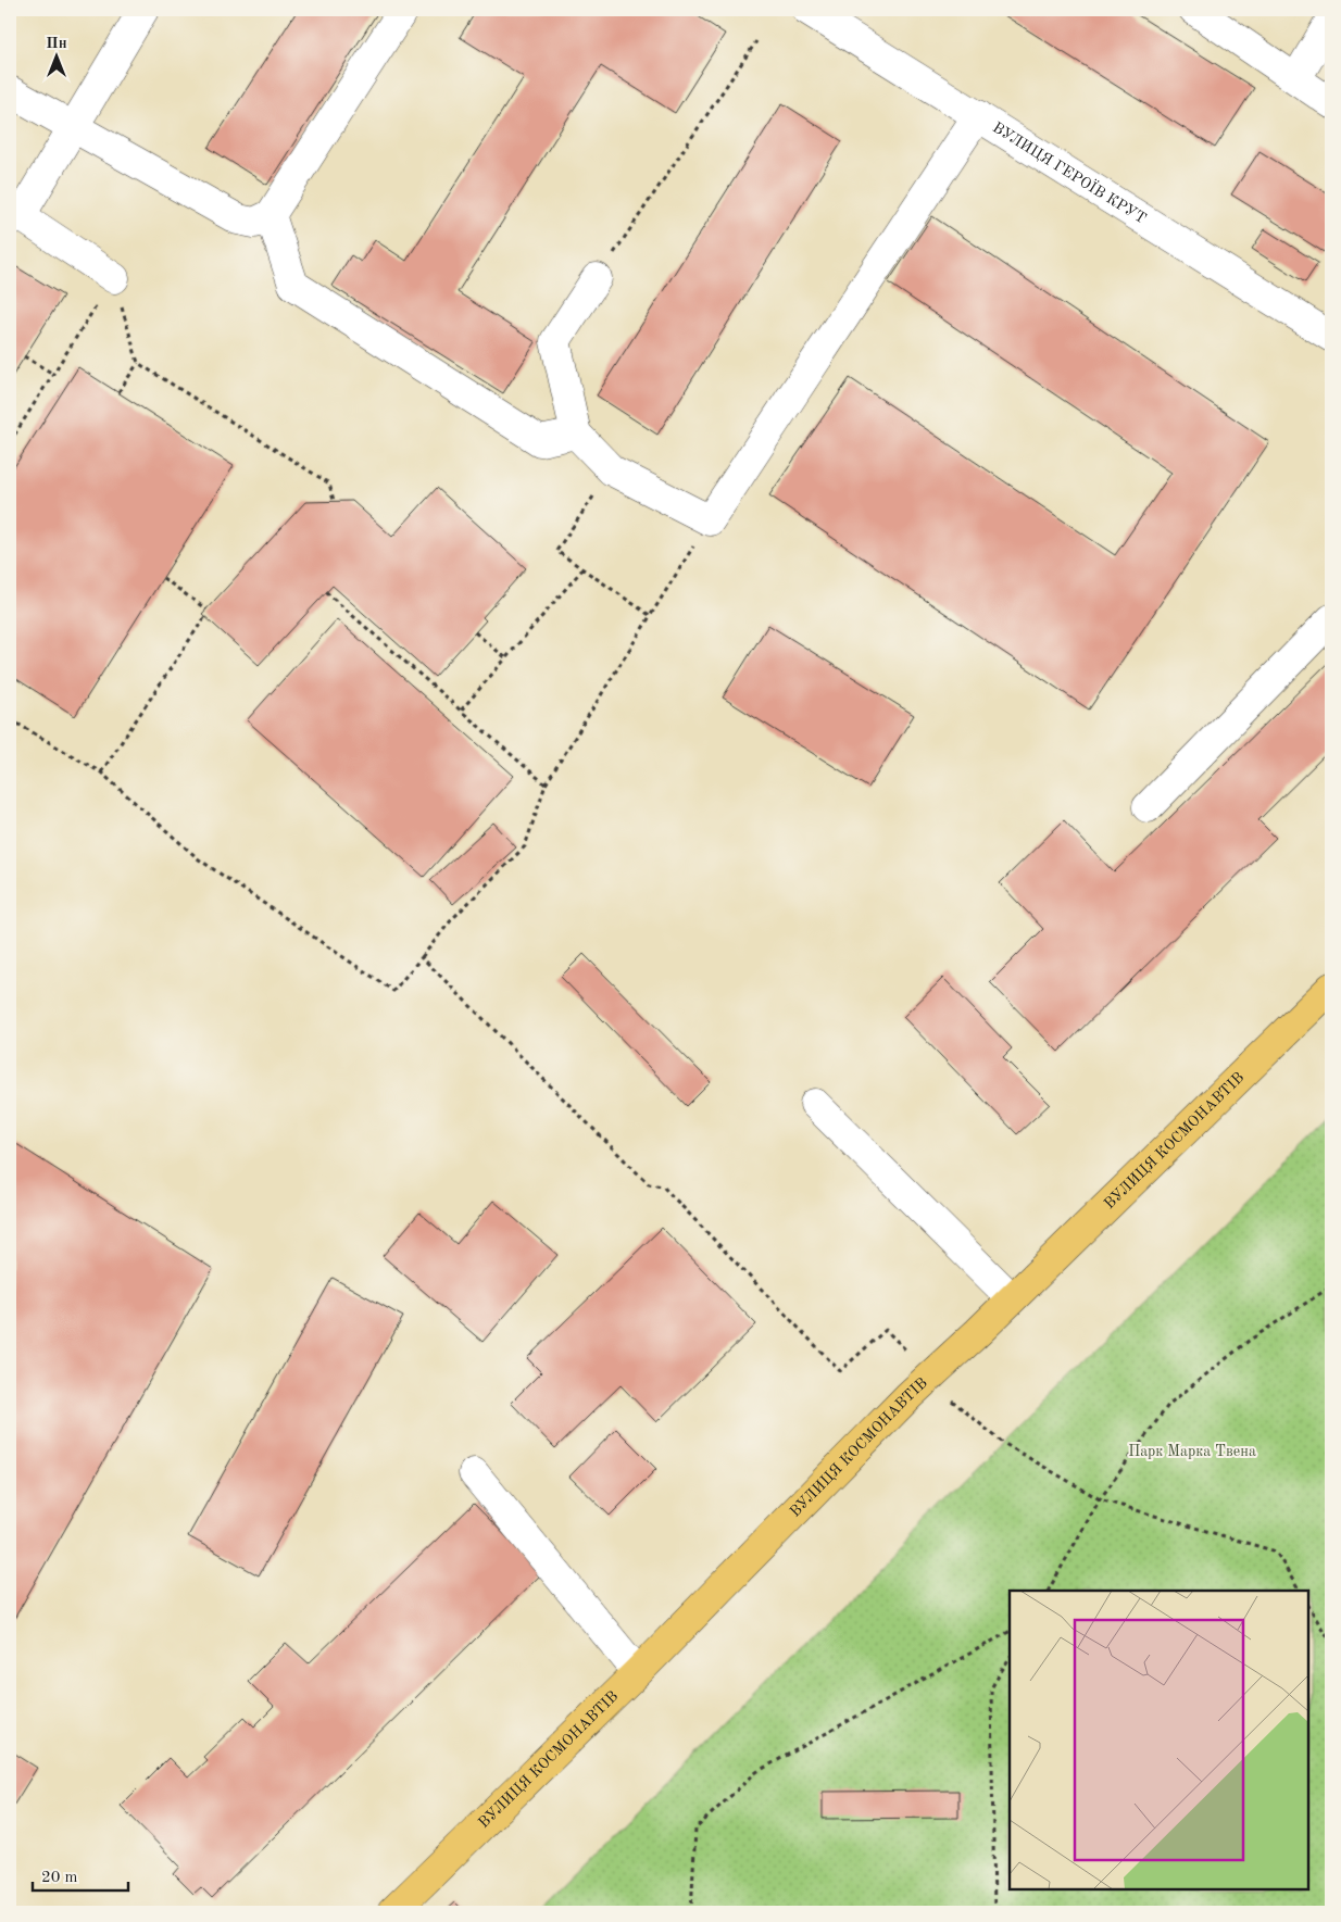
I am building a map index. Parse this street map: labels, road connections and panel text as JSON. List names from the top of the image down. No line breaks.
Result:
{"streets":{"main road":["ВУЛИЦЯ КОСМОНАВТІВ"],"street":["ВУЛИЦЯ ГЕРОЇВ КРУТ"]},"parks":["Парк Марка Твена"],"scale_bar":"20 m","north":"top"}
